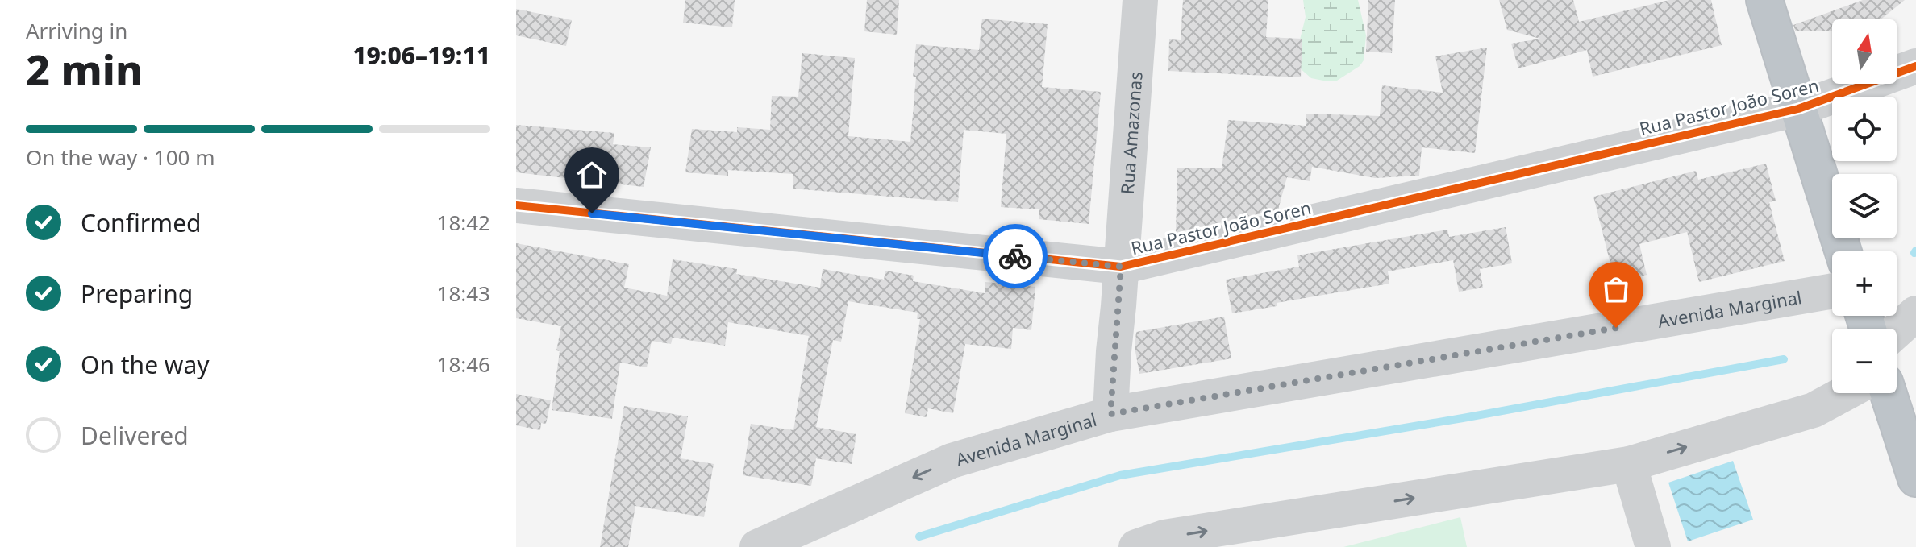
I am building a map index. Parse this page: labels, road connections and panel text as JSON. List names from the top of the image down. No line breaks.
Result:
{"streets":{"street":["Rua Pastor João Soren","Rua Amazonas","Avenida Marginal"]},"crossings":[["Rua Pastor João Soren","Rua Amazonas"],["Rua Amazonas","Avenida Marginal"]],"north":"top","page":{"heading":["2 min","Arriving in","19:06–19:11"],"map_buttons":["+","−"],"bar":"On the way · 100 m","list":[["Confirmed","18:42"],["Preparing","18:43"],["On the way","18:46"],"Delivered"]}}
